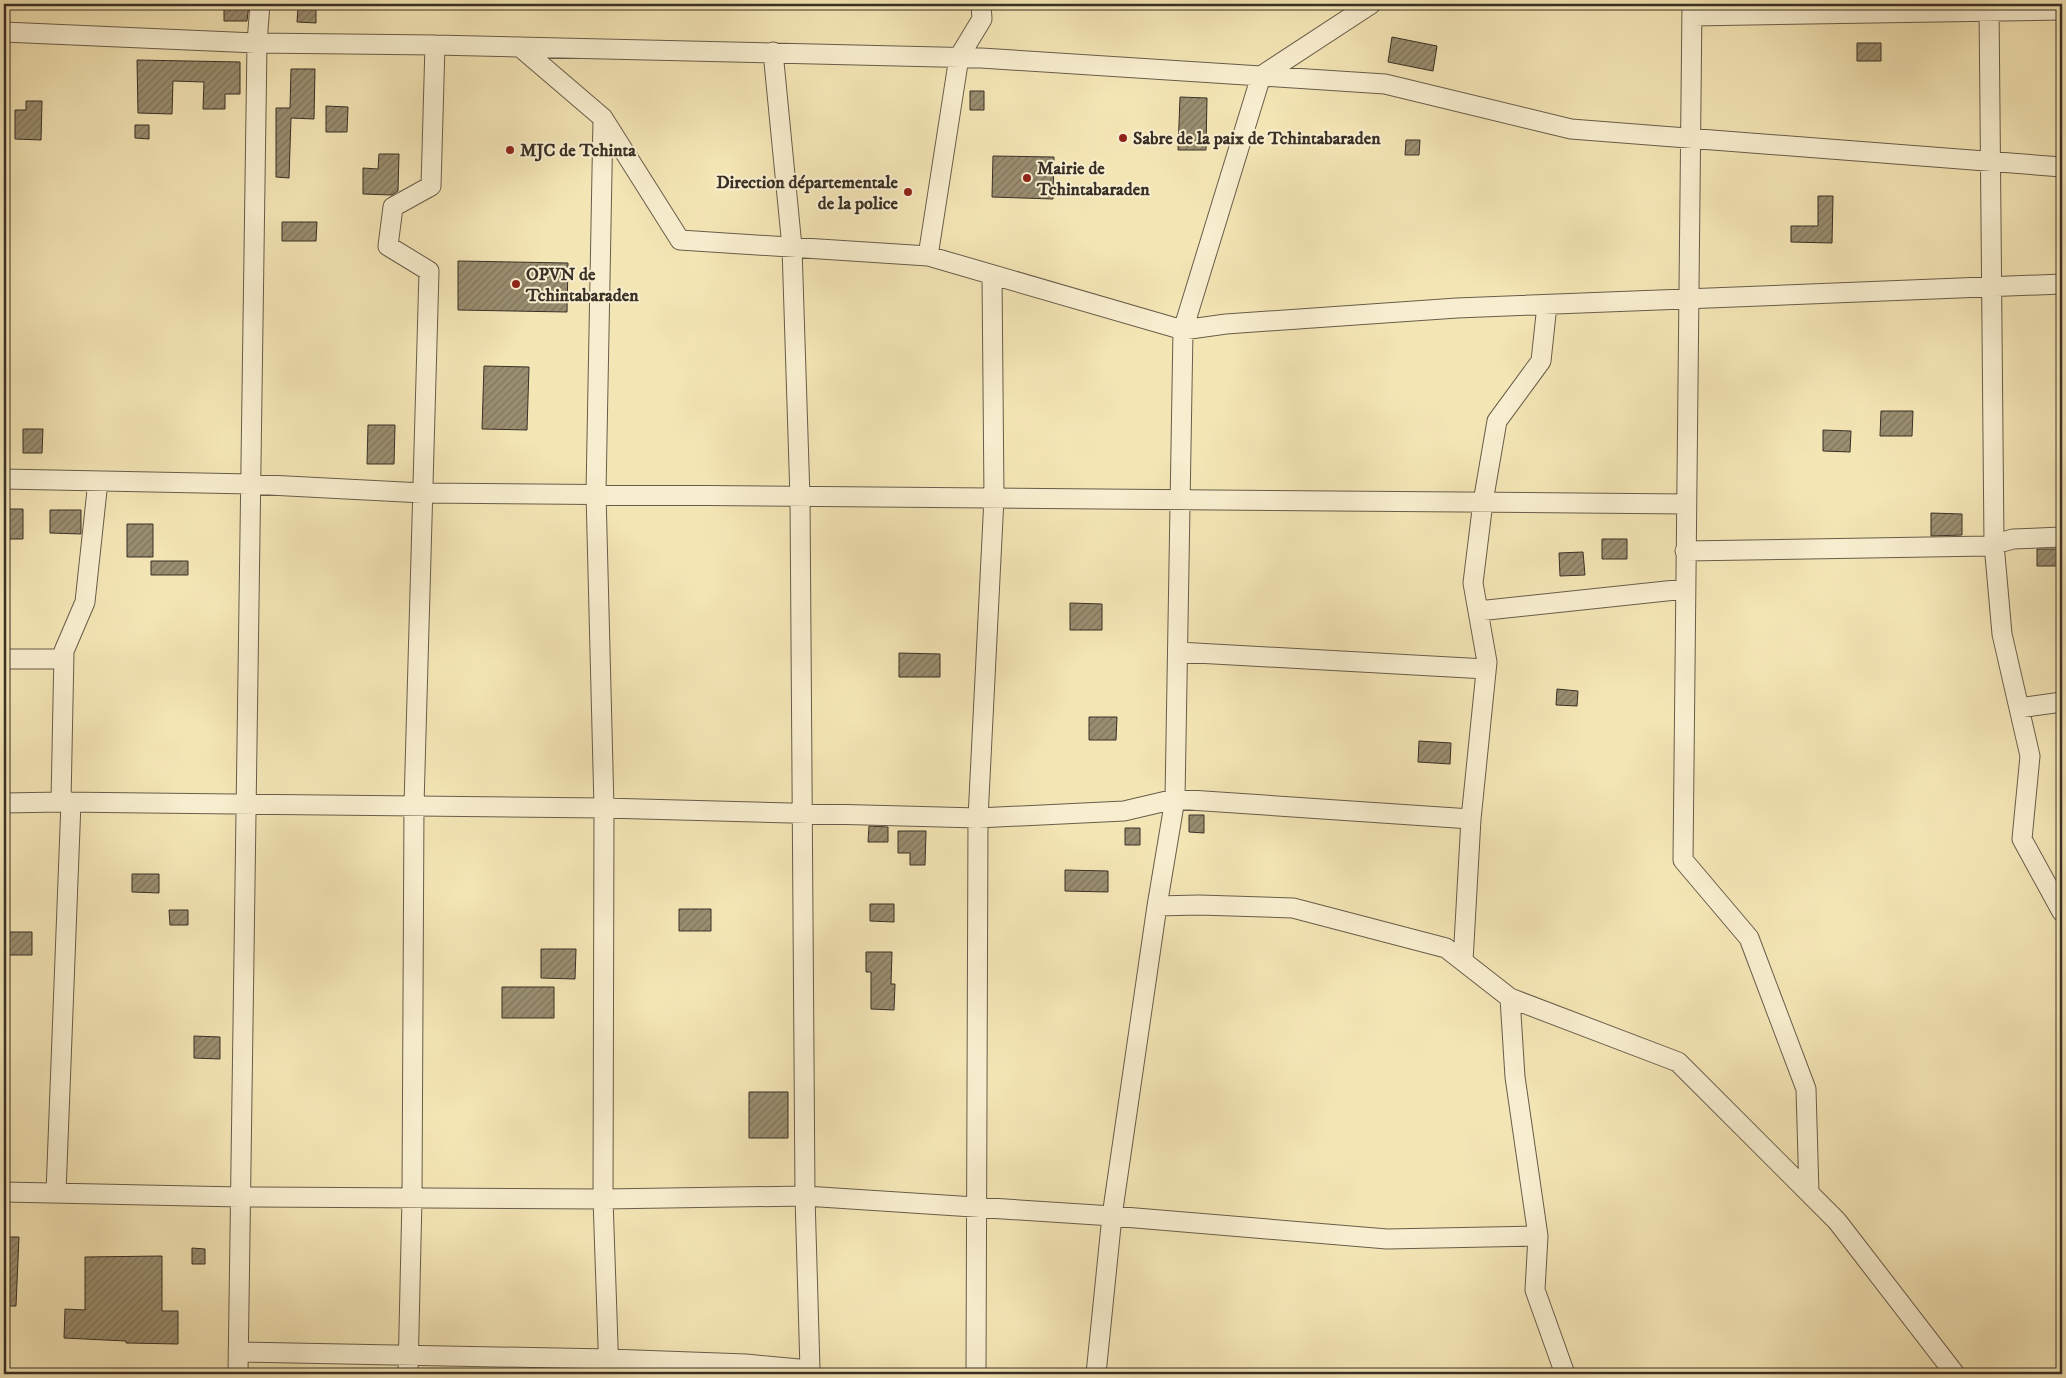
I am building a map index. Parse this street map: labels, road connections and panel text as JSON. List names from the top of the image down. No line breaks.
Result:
{"places":["Sabre de la paix de Tchintabaraden","MJC de Tchinta","Mairie de Tchintabaraden","Direction départementale de la police","OPVN de Tchintabaraden"]}
